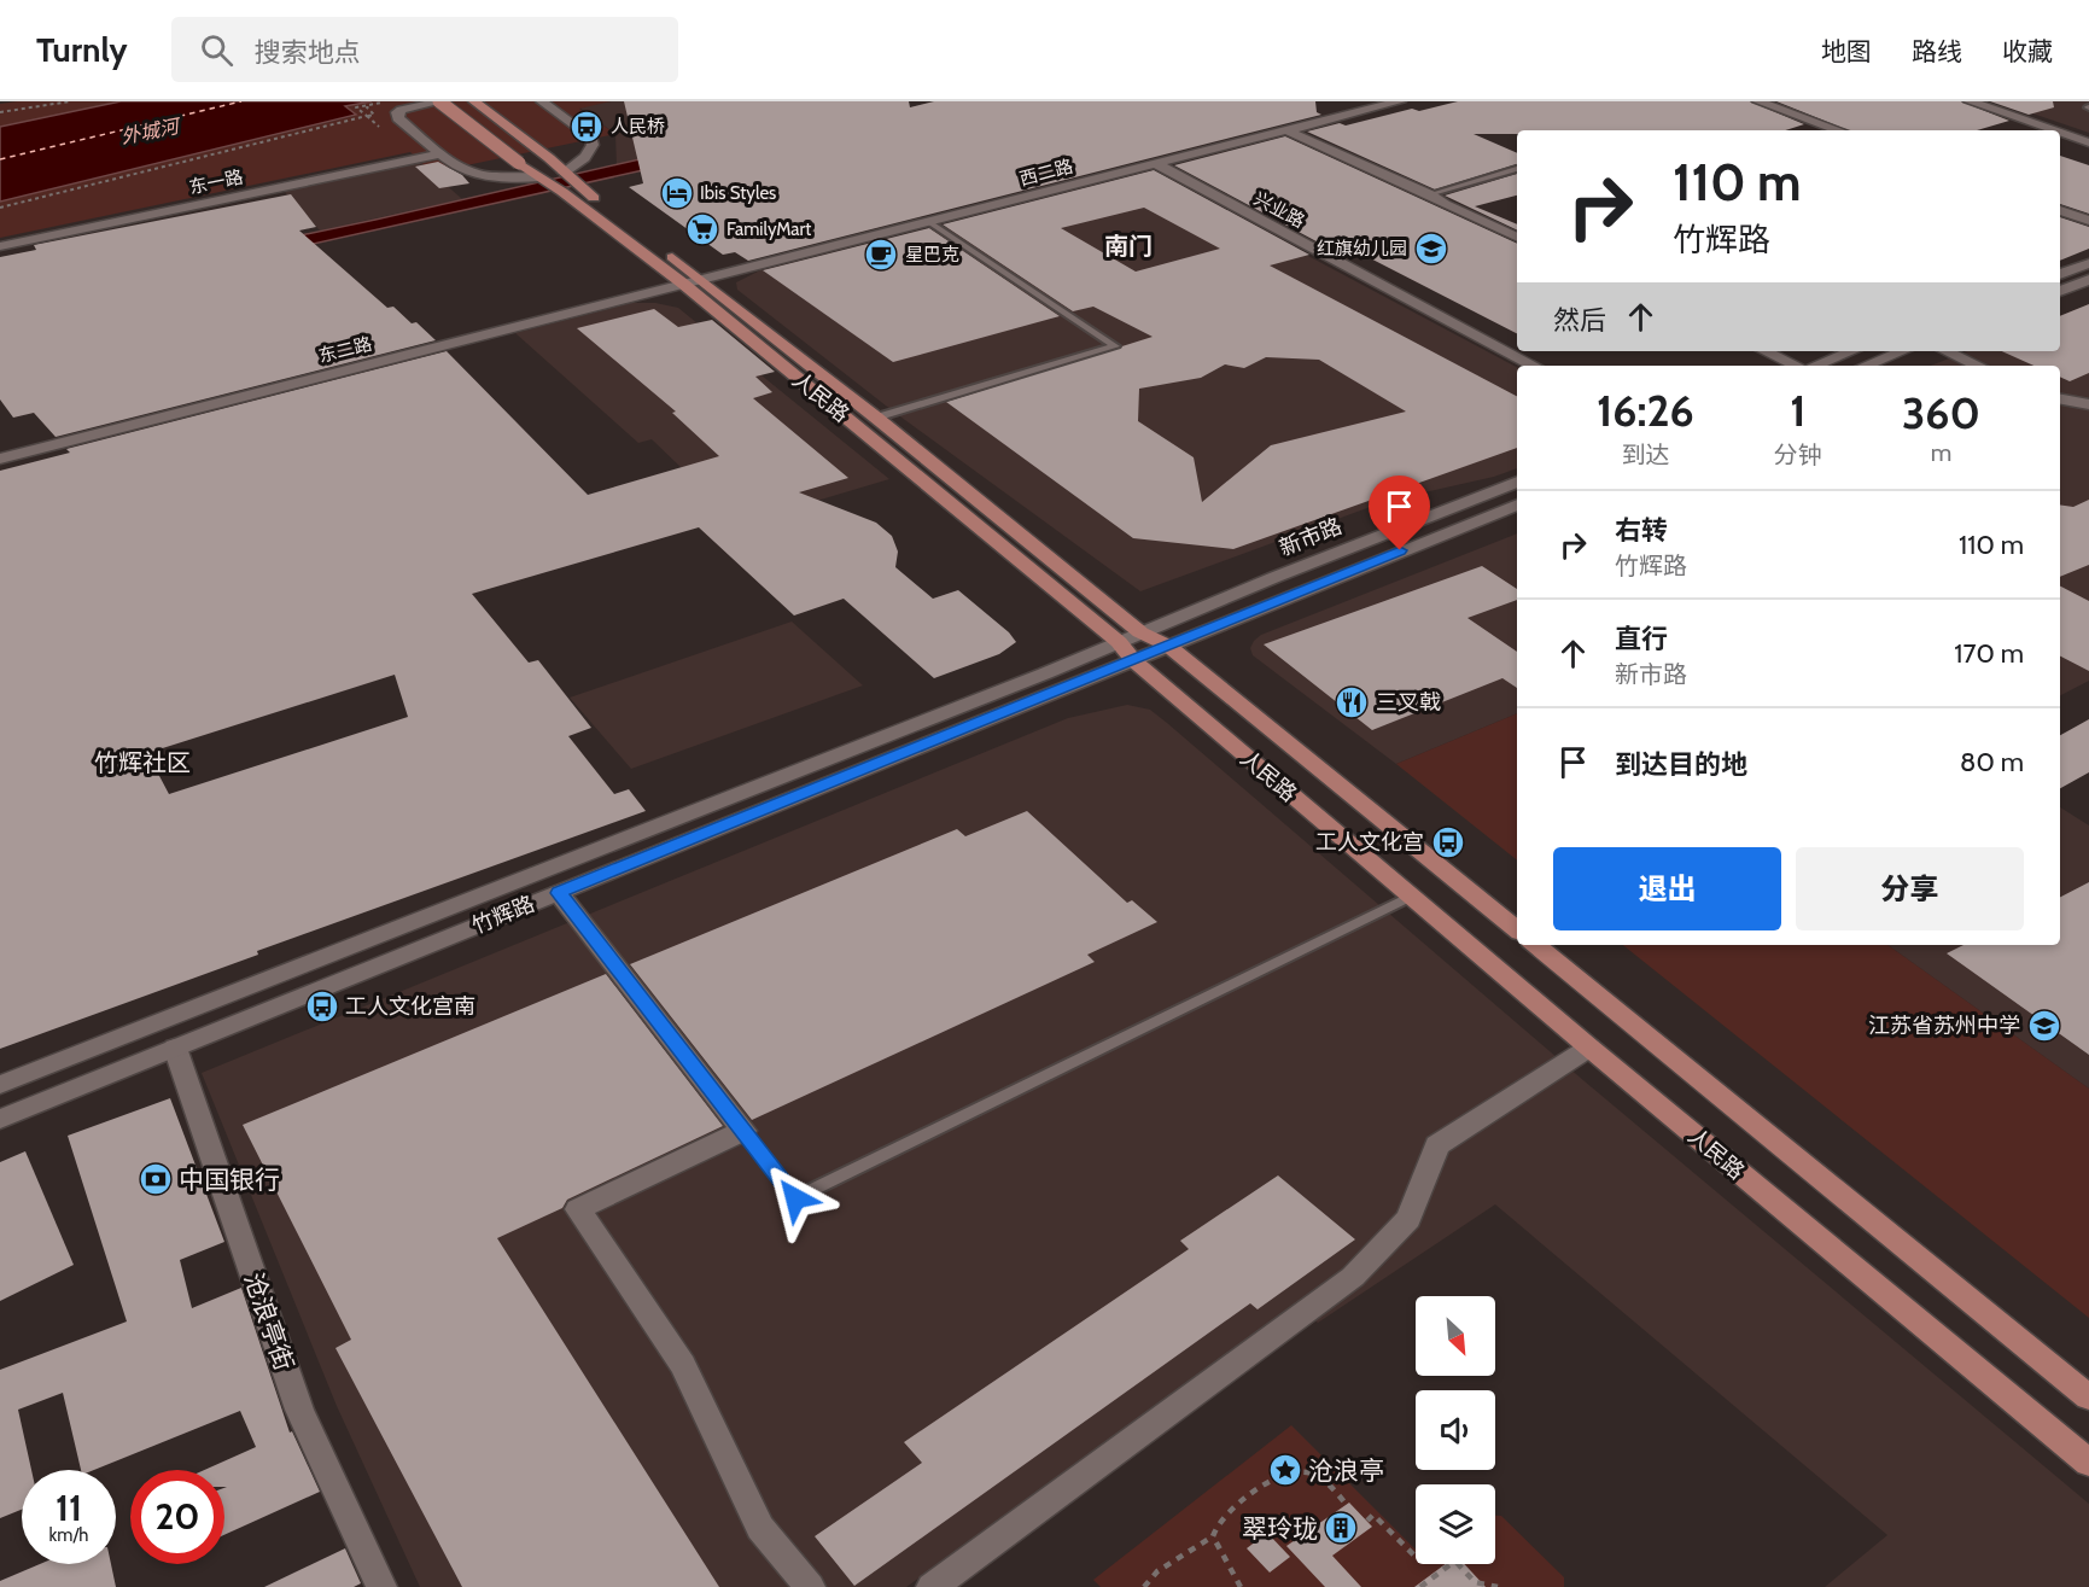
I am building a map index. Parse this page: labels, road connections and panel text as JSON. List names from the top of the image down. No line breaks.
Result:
{"streets":{"main road":["人民路"],"street":["西二路","东一路","兴业路","东二路","新市路","竹辉路","沧浪亭街"]},"crossings":[["西二路","兴业路"],["西二路","东二路"],["西二路","人民路"],["东二路","人民路"],["人民路","新市路"],["人民路","竹辉路"],["新市路","竹辉路"],["竹辉路","沧浪亭街"]],"districts":["南门","竹辉社区"],"water":["外城河"],"places":{"bus stop":["人民桥","工人文化宫","工人文化宫南"],"hotel":["Ibis Styles"],"supermarket":["FamilyMart"],"school or university":["红旗幼儿园","江苏省苏州中学"],"cafe":["星巴克"],"restaurant":["三叉戟"],"bank":["中国银行"],"place":["沧浪亭"],"building":["翠玲珑"]},"north":"bottom right","page":{"header":"Turnly","search":"搜索地点","nav":["地图","路线","收藏"],"turn":["110 m","竹辉路"],"then":"然后","eta":["16:26","到达","1","分钟","360","m"],"list":[{"name":"右转","note":"竹辉路","value":"110 m"},{"name":"直行","note":"新市路","value":"170 m"},{"name":"到达目的地","value":"80 m"}],"buttons":["退出","分享"],"speed":"11 km/h","limit":"20"}}
